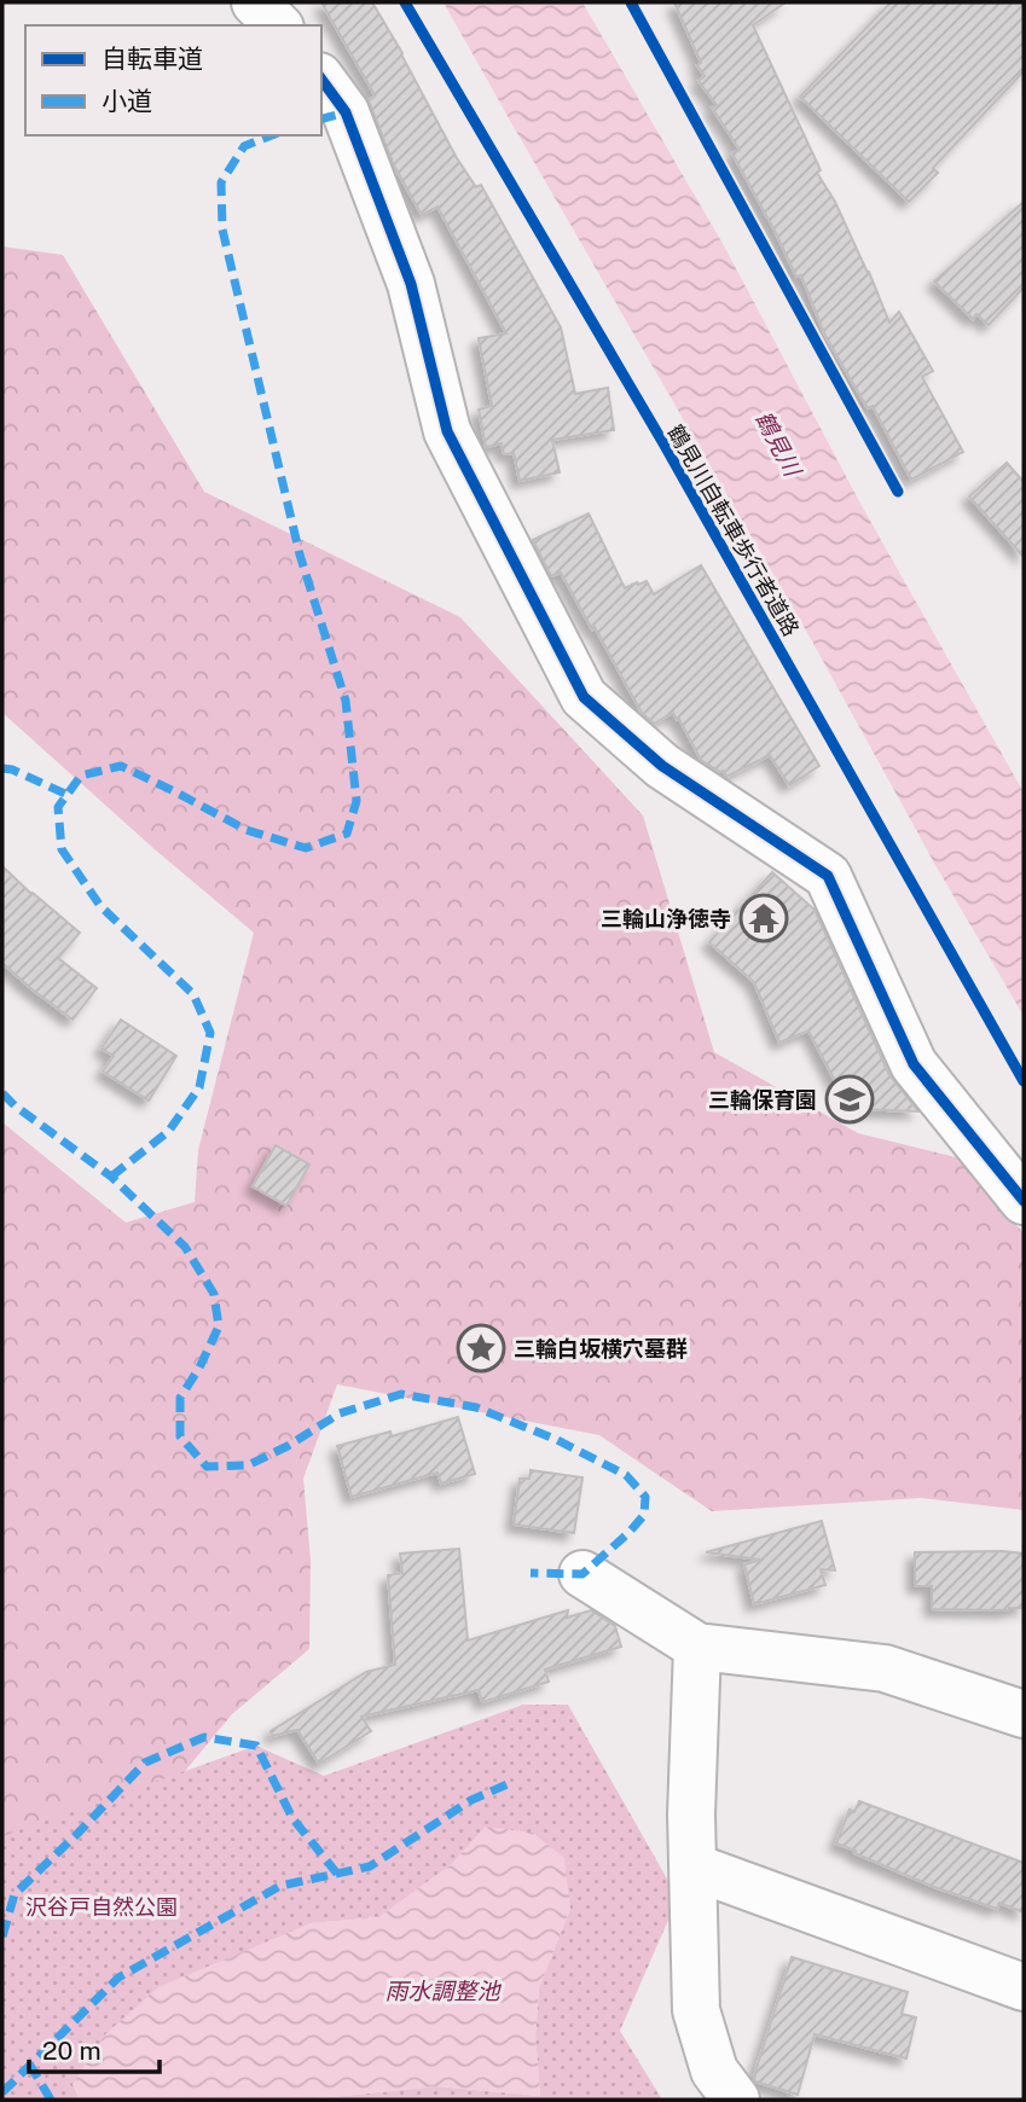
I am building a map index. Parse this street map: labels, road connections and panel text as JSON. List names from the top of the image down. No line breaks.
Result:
{"streets":{"cycle path":["鶴見川自転車歩行者道路"]},"water":["鶴見川","雨水調整池"],"parks":["沢谷戸自然公園"],"places":{"temple":["三輪山浄徳寺"],"school or university":["三輪保育園"],"place":["三輪白坂横穴墓群"]},"legend":["自転車道","小道"],"scale_bar":"20 m"}
